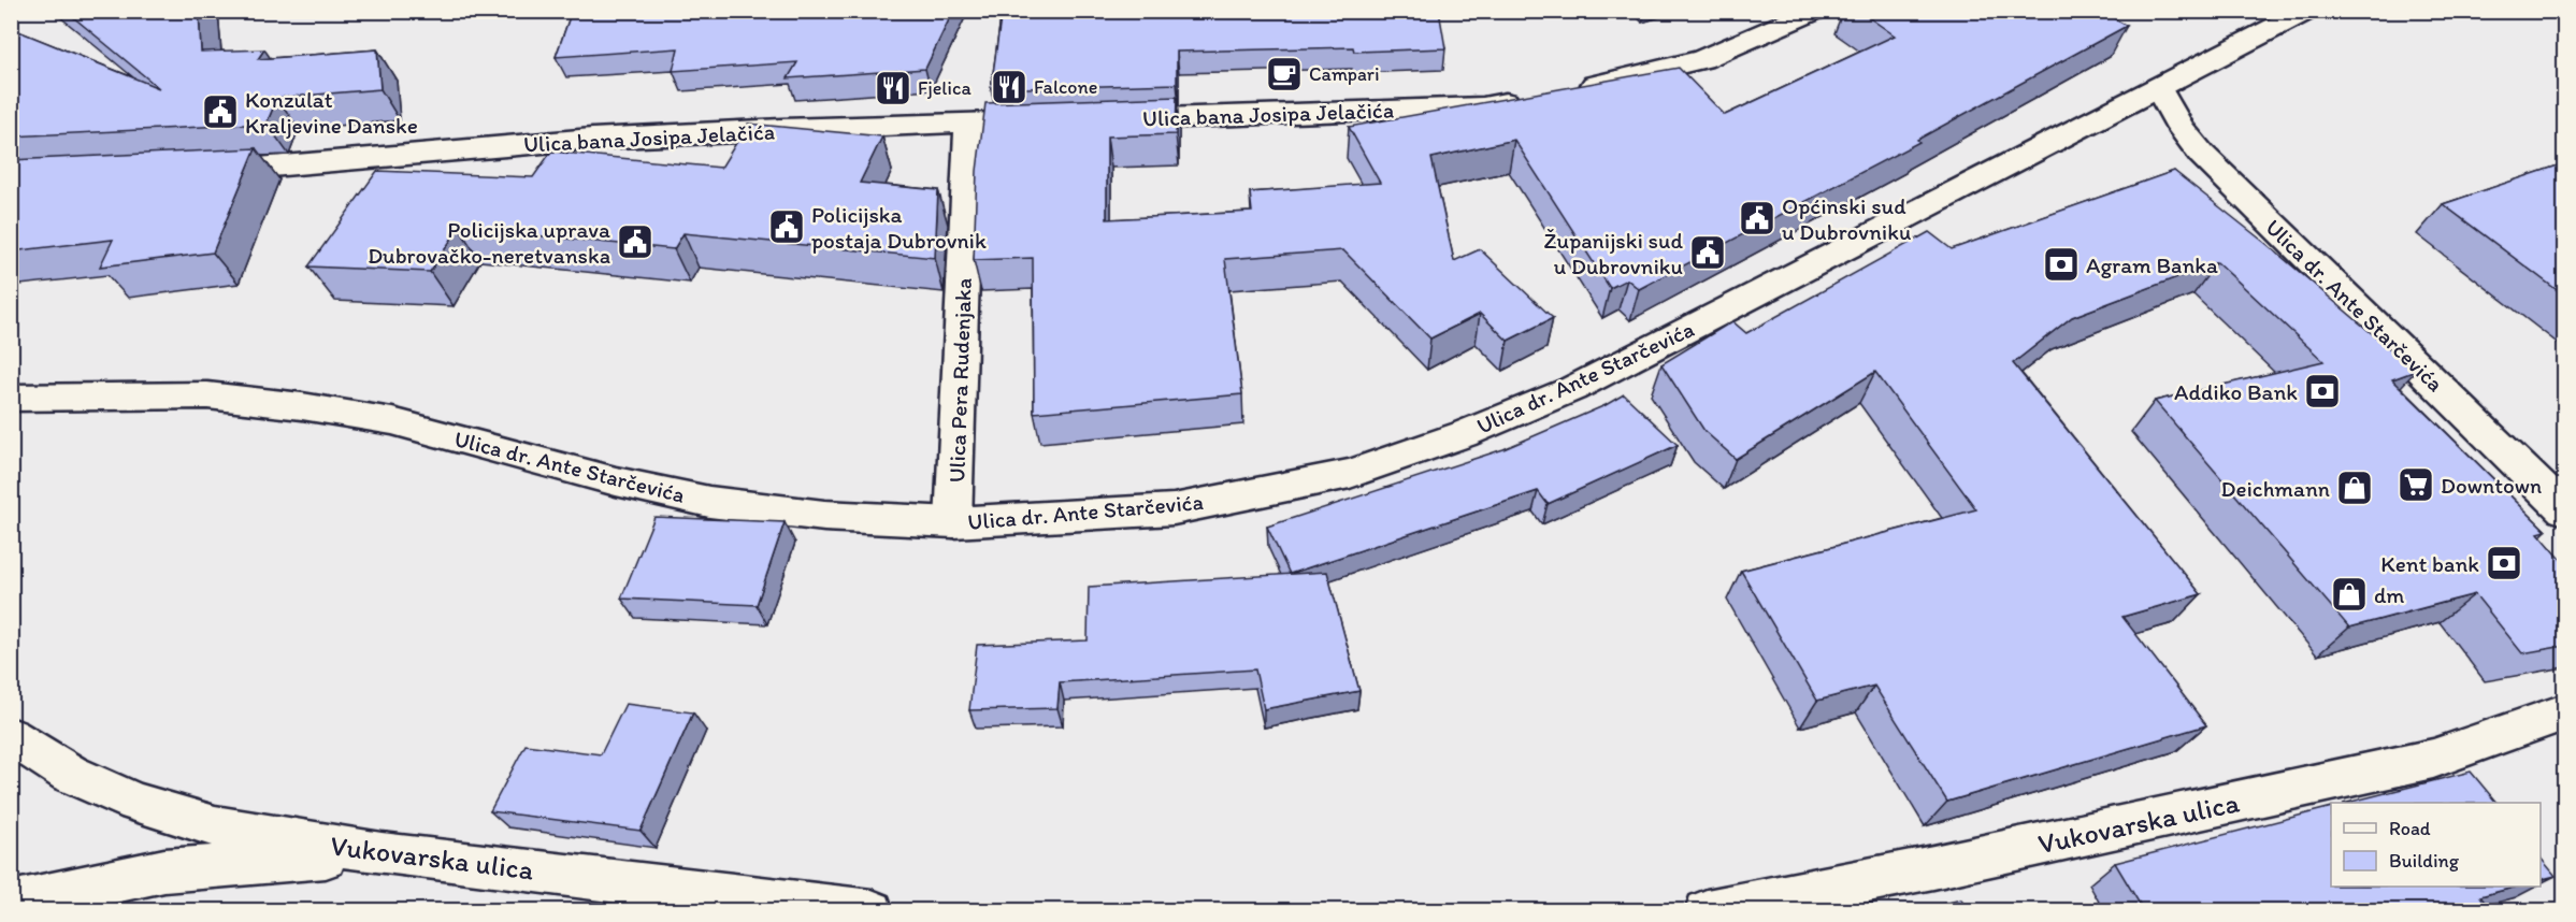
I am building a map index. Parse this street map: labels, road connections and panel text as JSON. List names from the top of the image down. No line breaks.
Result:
{"streets":{"main road":["Ulica bana Josipa Jelačića","Ulica dr. Ante Starčevića","Ulica Pera Rudenjaka","Vukovarska ulica"]},"crossings":[["Ulica bana Josipa Jelačića","Ulica Pera Rudenjaka"],["Ulica dr. Ante Starčevića","Ulica Pera Rudenjaka"]],"places":{"cafe":["Campari"],"restaurant":["Falcone","Fjelica"],"public building":["Konzulat Kraljevine Danske","Općinski sud u Dubrovniku","Policijska postaja Dubrovnik","Policijska uprava Dubrovačko-neretvanska","Županijski sud u Dubrovniku"],"bank":["Agram Banka","Addiko Bank","Kent bank"],"supermarket":["Downtown"],"shop":["Deichmann","dm"]},"legend":["Road","Building"]}
